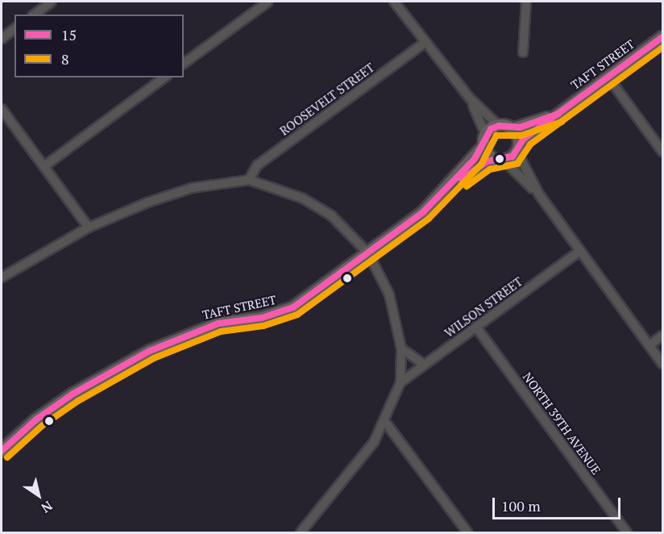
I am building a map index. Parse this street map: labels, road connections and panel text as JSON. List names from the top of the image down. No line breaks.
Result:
{"streets":{"street":["TAFT STREET","ROOSEVELT STREET","WILSON STREET","NORTH 39TH AVENUE"]},"crossings":[["WILSON STREET","NORTH 39TH AVENUE"]],"lines":["transit line 15","transit line 8"],"legend":["15","8"],"scale_bar":"100 m","north":"bottom right"}
